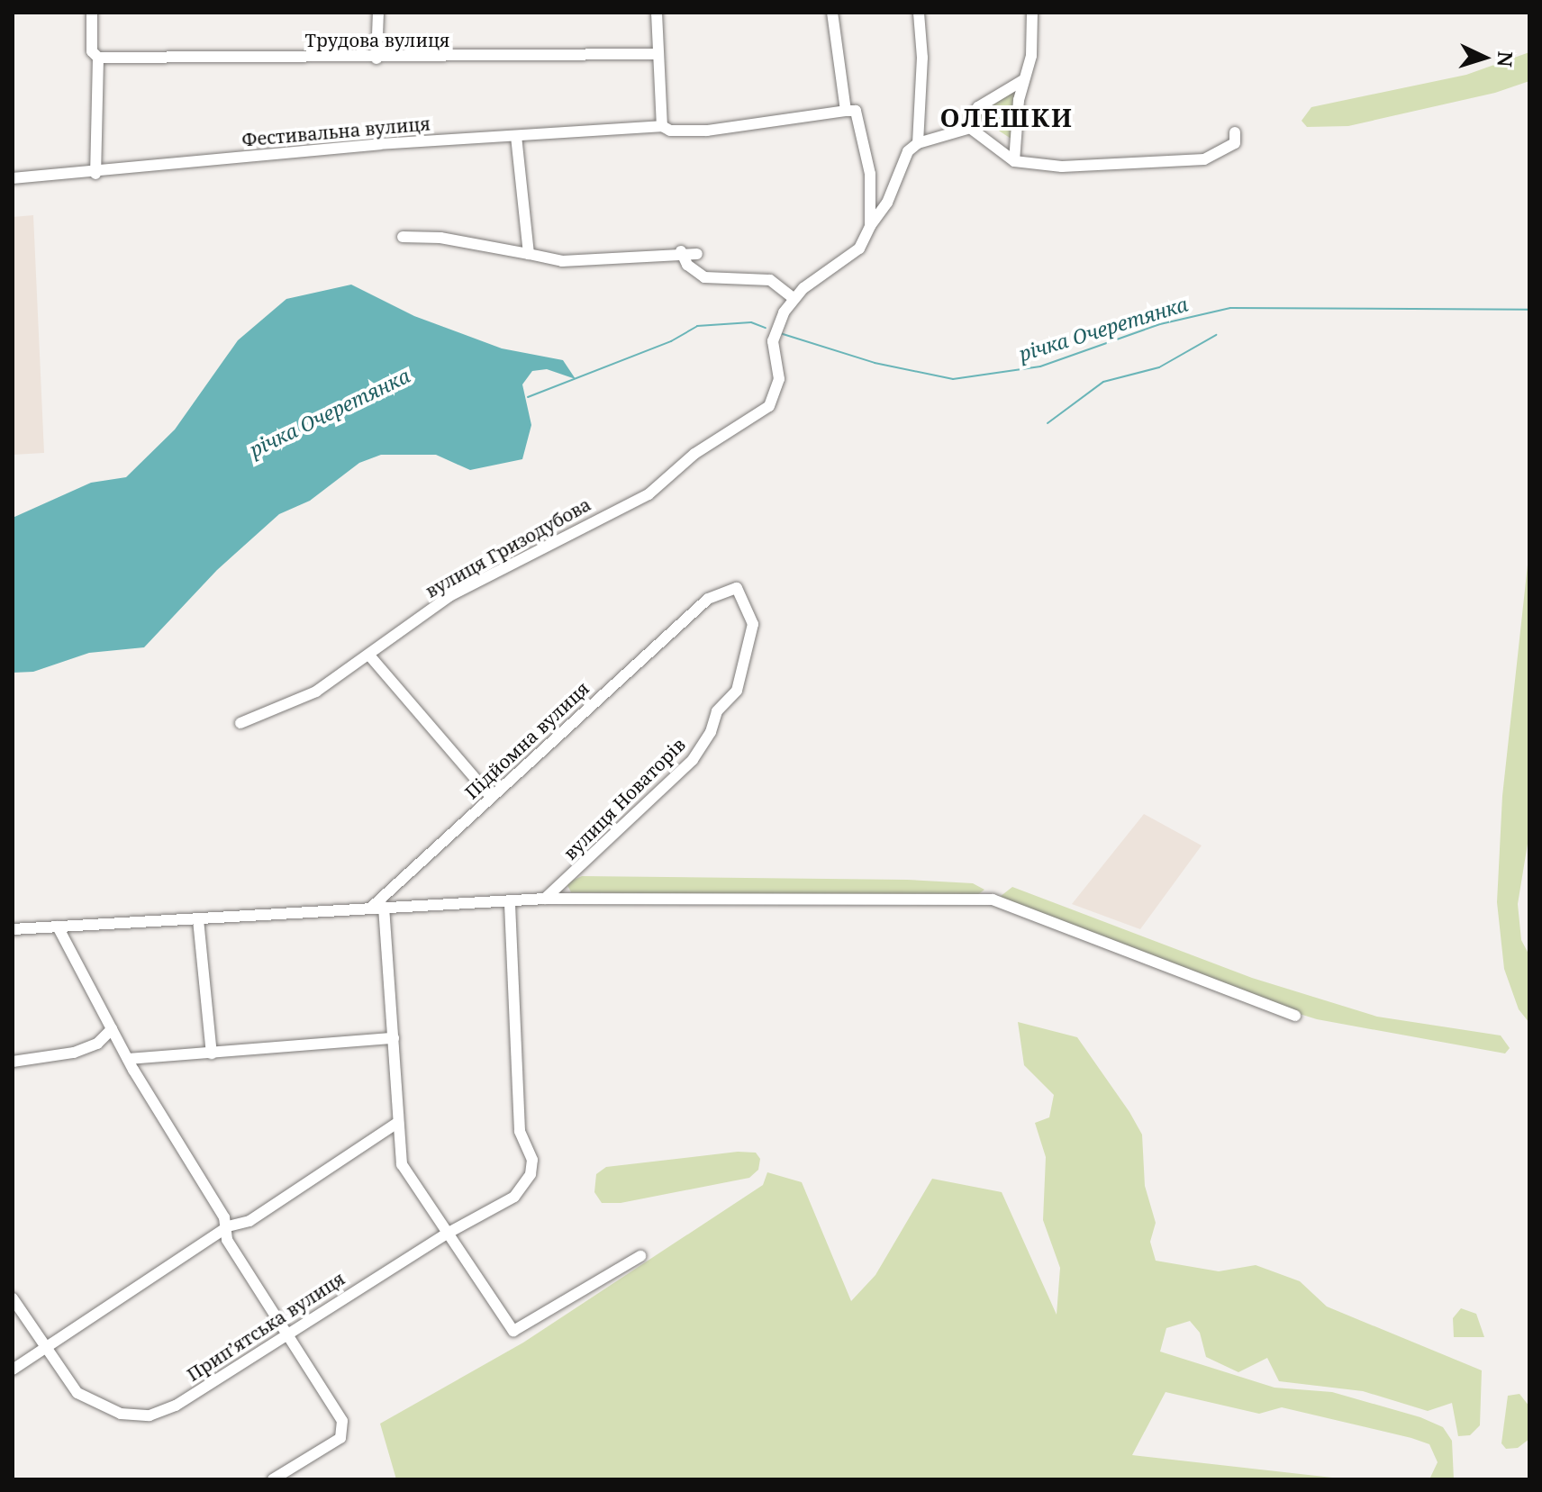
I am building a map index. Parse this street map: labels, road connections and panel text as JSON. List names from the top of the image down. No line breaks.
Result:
{"streets":{"street":["Трудова вулиця","Фестивальна вулиця","вулиця Гризодубова","Підйомна вулиця","вулиця Новаторів","Прип’ятська вулиця"]},"crossings":[["Підйомна вулиця","вулиця Новаторів"]],"districts":["ОЛЕШКИ"],"water":["річка Очеретянка"],"north":"right"}
